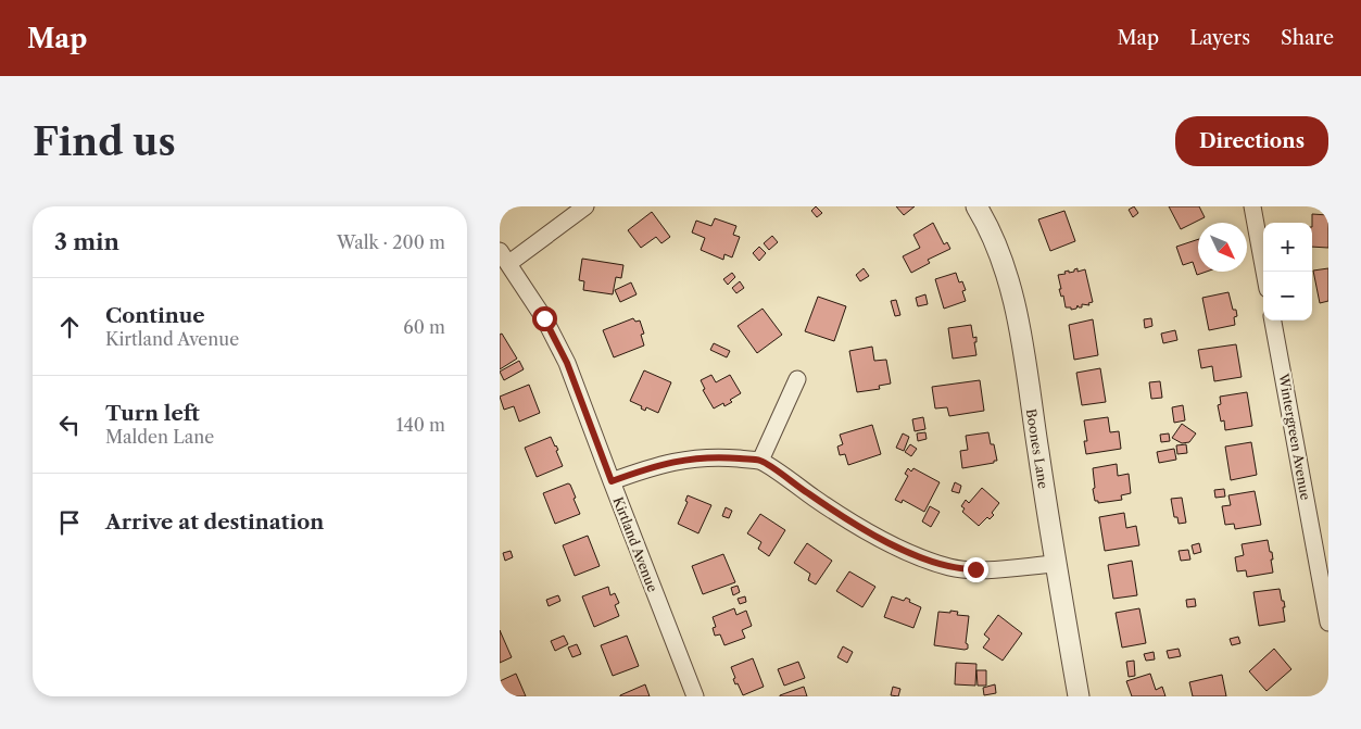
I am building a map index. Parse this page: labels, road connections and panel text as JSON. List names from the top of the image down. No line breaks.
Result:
{"streets":{"street":["Wintergreen Avenue","Boones Lane","Kirtland Avenue"]},"north":"bottom right","page":{"header":"Map","nav":["Map","Layers","Share"],"buttons":"Directions","title":"Find us","heading":["3 min","Walk · 200 m"],"map_buttons":["+","−"],"list":[["Continue","Kirtland Avenue","60 m"],["Turn left","Malden Lane","140 m"],"Arrive at destination"]}}
